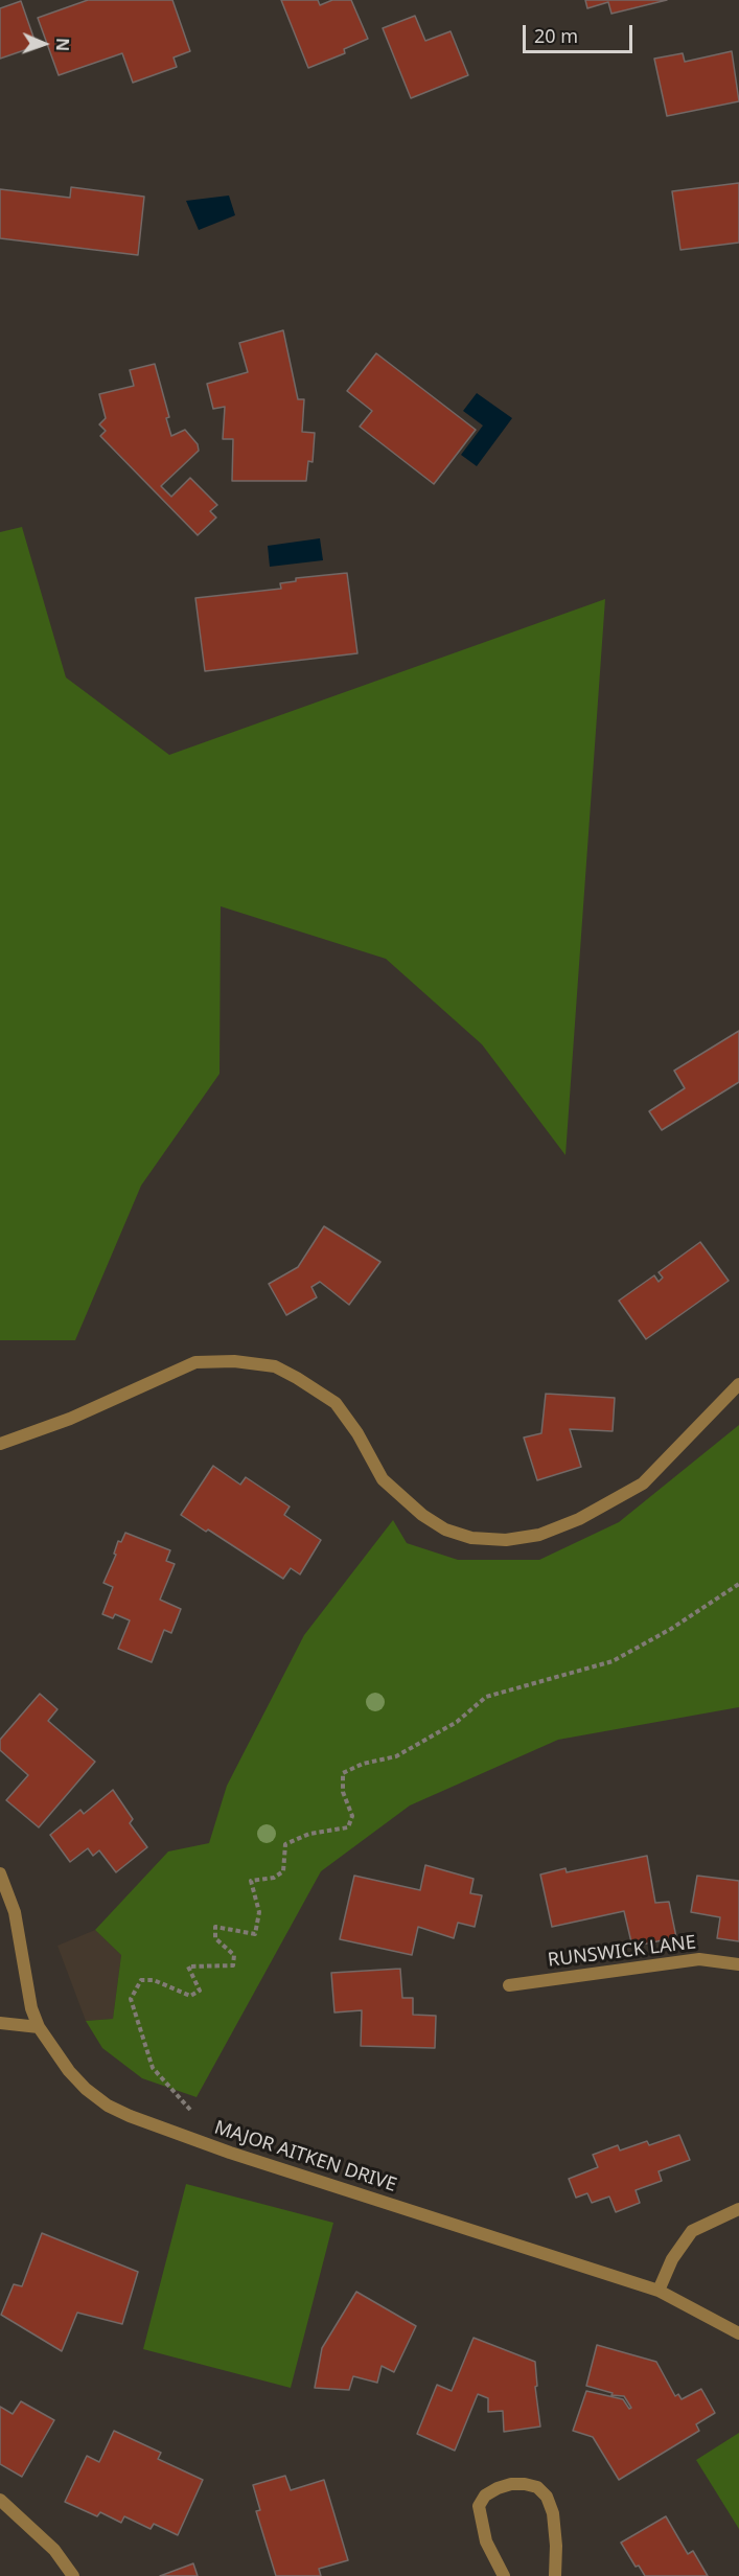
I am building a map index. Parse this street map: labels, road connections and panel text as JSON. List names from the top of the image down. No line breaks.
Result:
{"streets":{"street":["RUNSWICK LANE","MAJOR AITKEN DRIVE"]},"scale_bar":"20 m","north":"right"}
